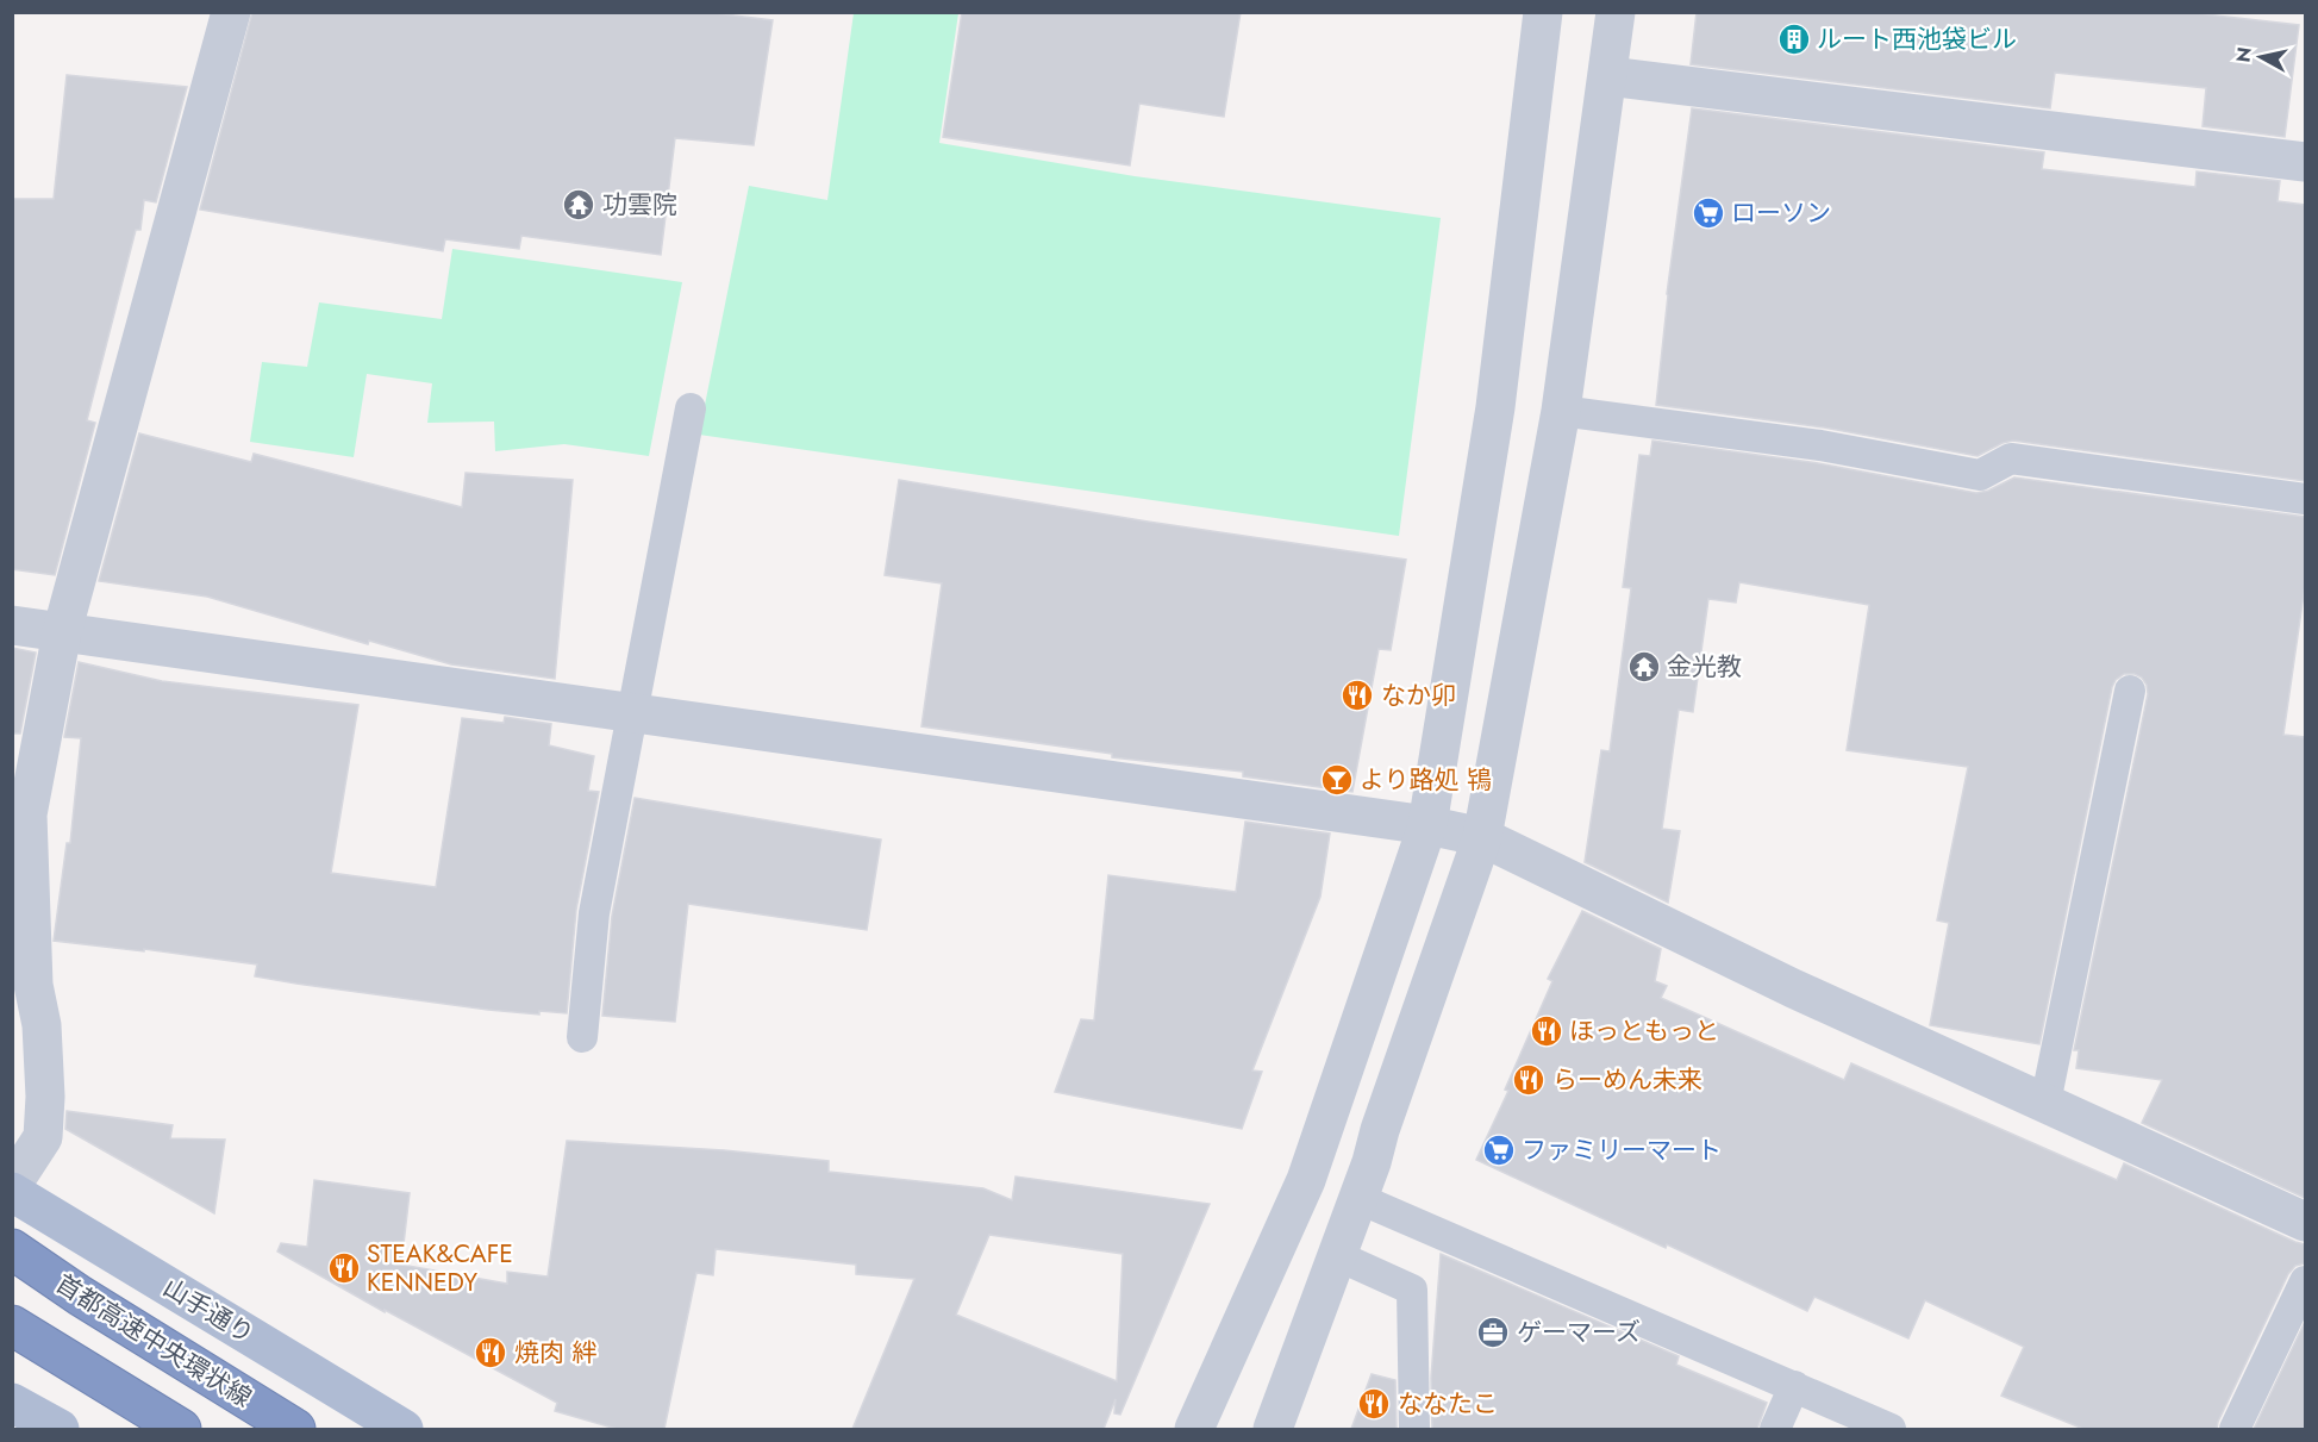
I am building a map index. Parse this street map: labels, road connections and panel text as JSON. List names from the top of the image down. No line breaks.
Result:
{"streets":{"highway":["首都高速中央環状線"],"main road":["山手通り"]},"places":{"building":["ルート西池袋ビル"],"temple":["功雲院","金光教"],"supermarket":["ローソン","ファミリーマート"],"restaurant":["なか卯","ほっともっと","らーめん未来","STEAK&CAFE KENNEDY","焼肉 絆","ななたこ"],"bar":["より路処 鴇"],"office":["ゲーマーズ"]},"north":"left"}
